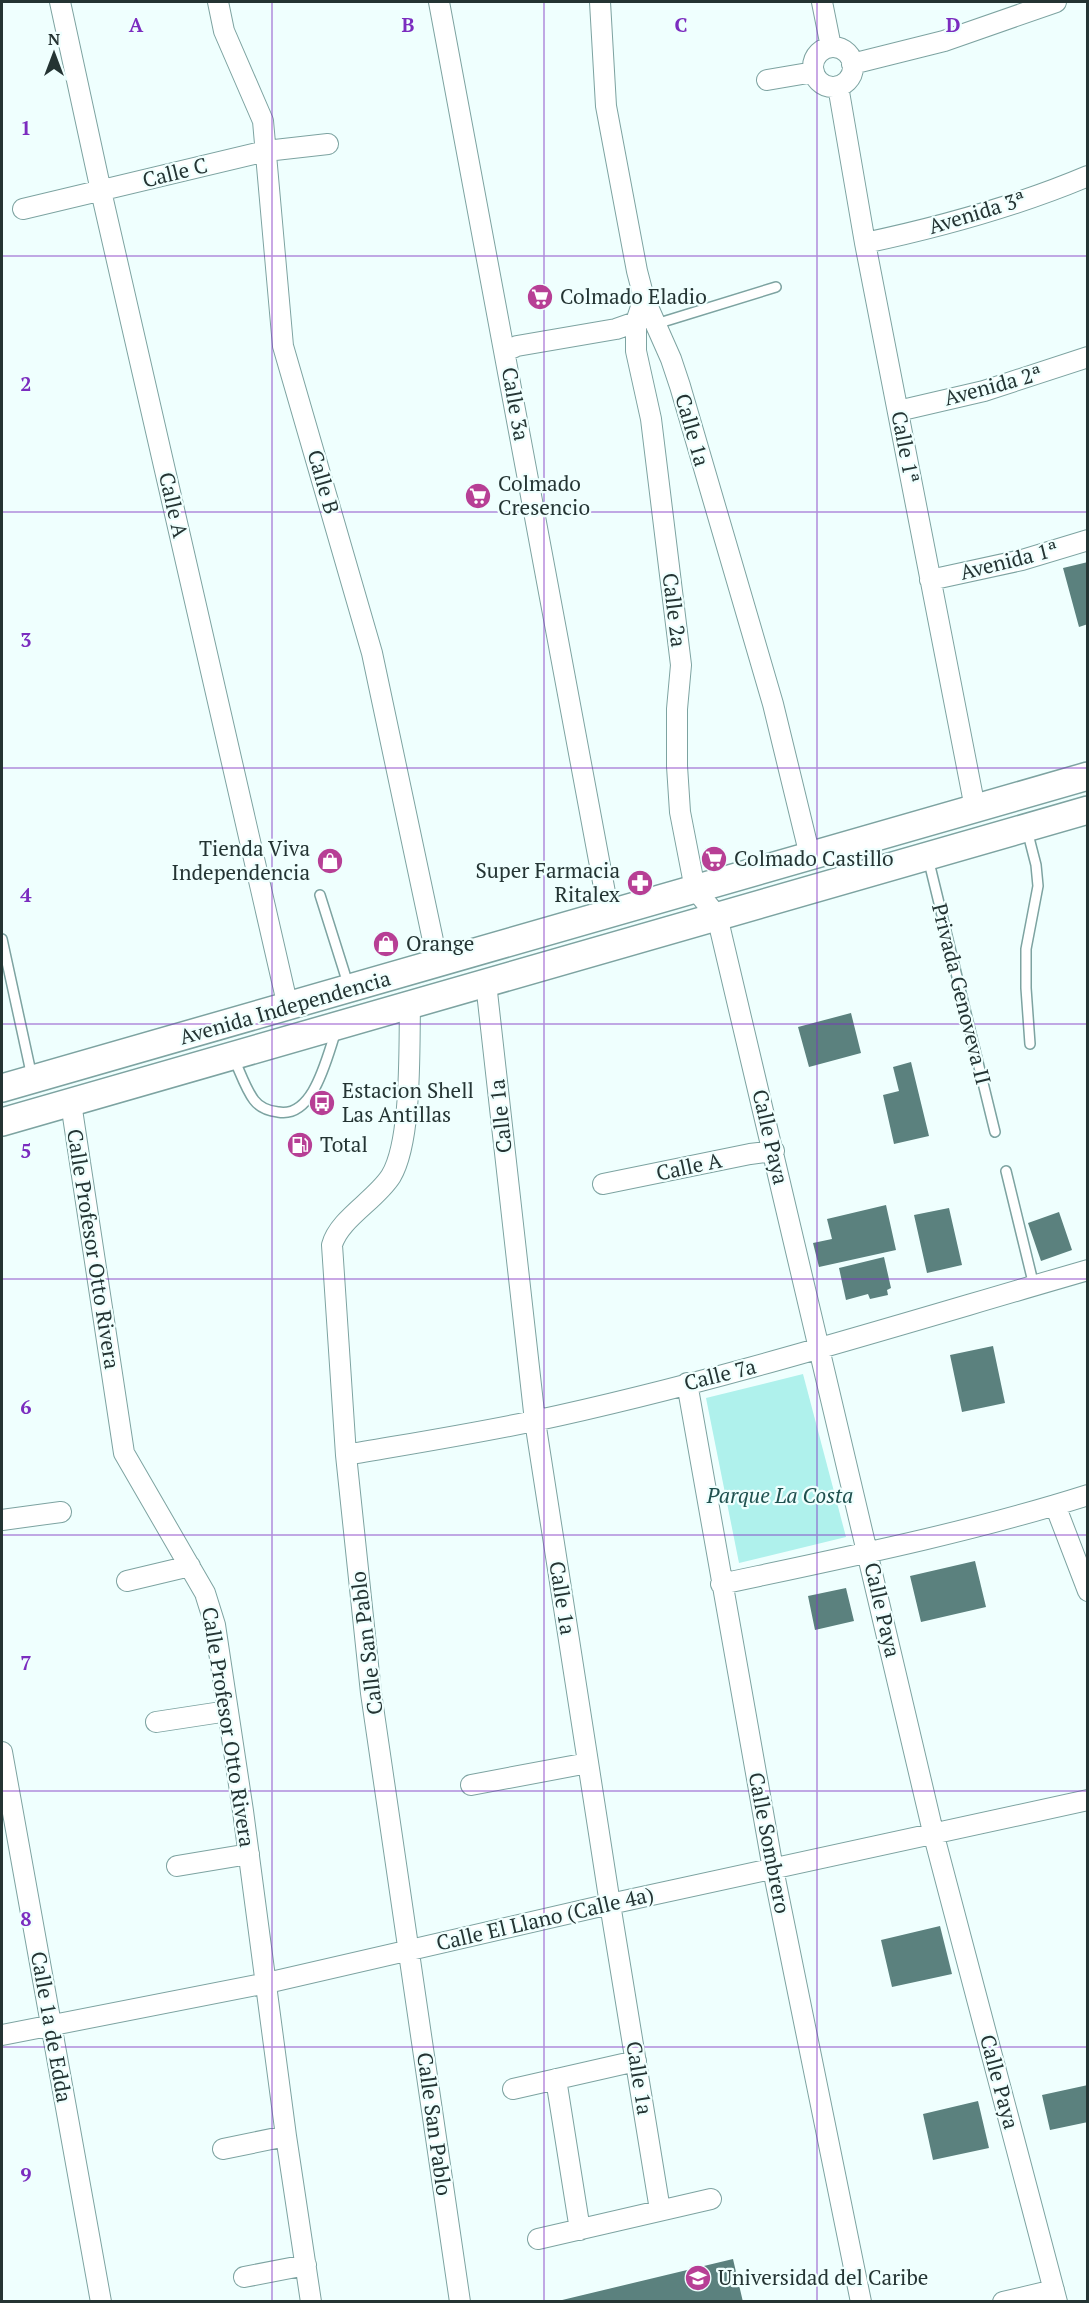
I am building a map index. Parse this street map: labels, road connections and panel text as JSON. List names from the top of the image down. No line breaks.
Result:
{"streets":{"main road":["Avenida Independencia"],"street":["Calle C","Avenida 3ª","Avenida 2ª","Calle 3a","Calle 1a","Calle 1ª","Calle B","Calle A","Avenida 1ª","Calle 2a","Calle Paya","Calle Profesor Otto Rivera","Calle 7a","Calle San Pablo","Calle Sombrero","Calle El Llano (Calle 4a)","Calle 1a de Edda"],"lane":["Privada Genoveva II"]},"crossings":[["Calle C","Calle B"],["Calle C","Calle A"],["Avenida 3ª","Calle 1ª"],["Avenida 2ª","Calle 1ª"],["Calle 3a","Avenida Independencia"],["Calle 1a","Calle 2a"],["Calle 1a","Avenida Independencia"],["Calle 1a","Calle 7a"],["Calle 1a","Calle El Llano (Calle 4a)"],["Calle 1ª","Avenida 1ª"],["Calle 1ª","Avenida Independencia"],["Calle B","Avenida Independencia"],["Calle A","Avenida Independencia"],["Calle A","Calle Paya"],["Calle 2a","Avenida Independencia"],["Calle 2a","Calle Paya"],["Privada Genoveva II","Avenida Independencia"],["Avenida Independencia","Calle Paya"],["Avenida Independencia","Calle Profesor Otto Rivera"],["Avenida Independencia","Calle San Pablo"],["Calle Paya","Calle 7a"],["Calle Paya","Calle El Llano (Calle 4a)"],["Calle Profesor Otto Rivera","Calle El Llano (Calle 4a)"],["Calle 7a","Calle San Pablo"],["Calle 7a","Calle Sombrero"],["Calle San Pablo","Calle El Llano (Calle 4a)"],["Calle Sombrero","Calle El Llano (Calle 4a)"],["Calle El Llano (Calle 4a)","Calle 1a de Edda"]],"parks":["Parque La Costa"],"places":{"supermarket":["Colmado Eladio","Colmado Cresencio","Colmado Castillo"],"shop":["Tienda Viva Independencia","Orange"],"pharmacy":["Super Farmacia Ritalex"],"bus stop":["Estacion Shell Las Antillas"],"fuel station":["Total"],"school or university":["Universidad del Caribe"]},"north":"top","grid":{"columns":["A","B","C","D"],"rows":["1","2","3","4","5","6","7","8","9"]}}
